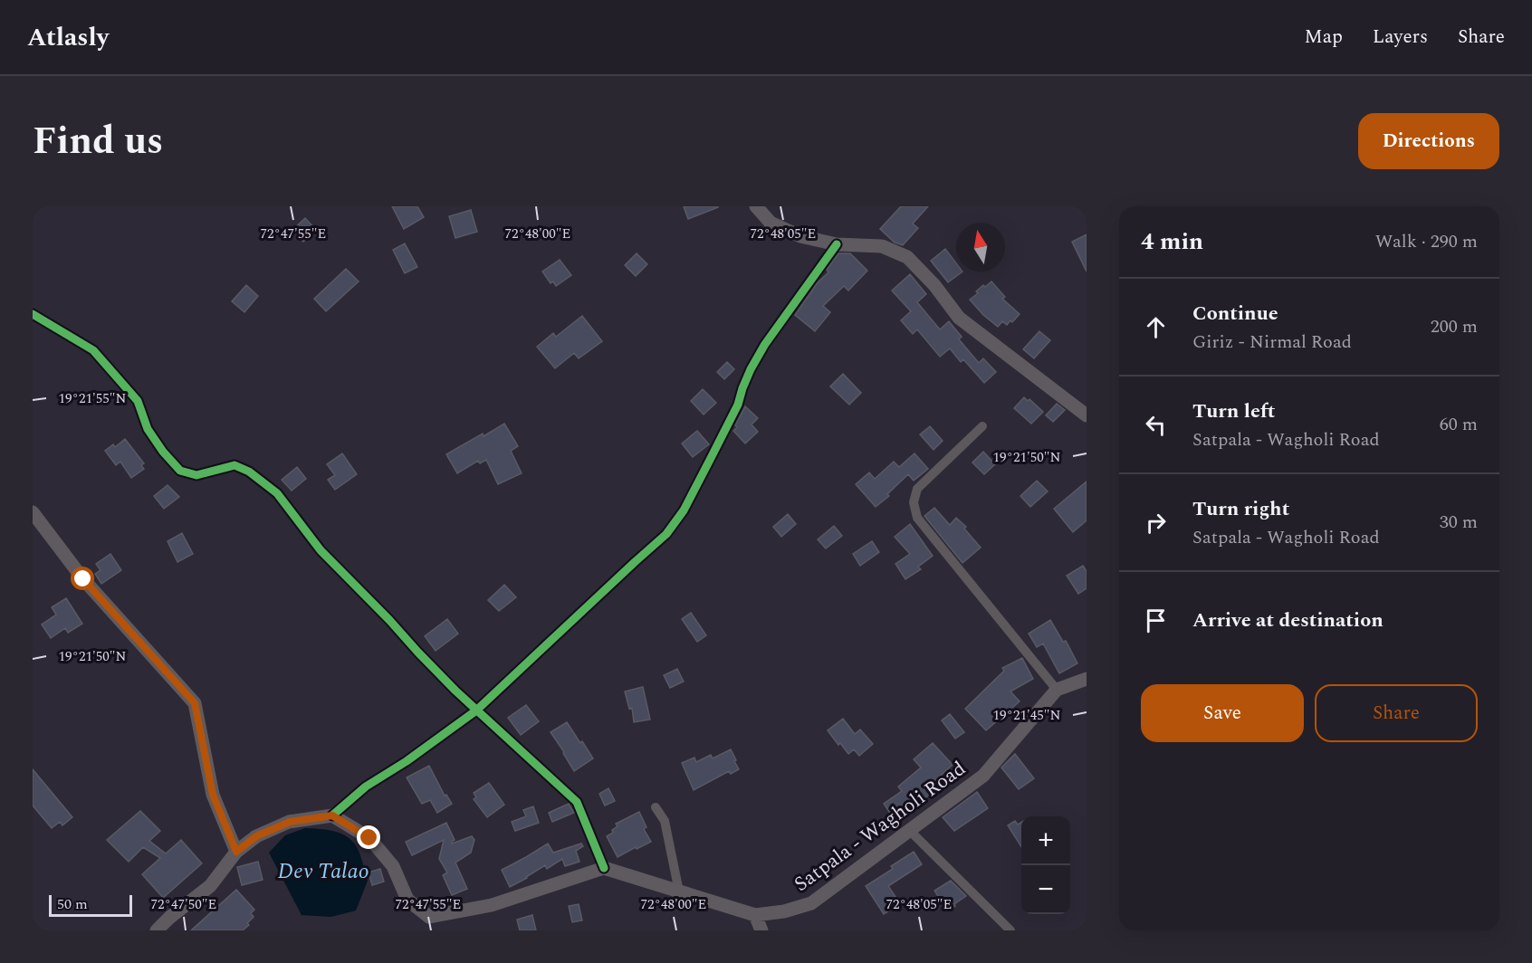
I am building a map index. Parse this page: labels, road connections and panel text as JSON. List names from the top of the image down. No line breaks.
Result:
{"streets":{"main road":["Satpala - Wagholi Road"]},"water":["Dev Talao"],"scale_bar":"50 m","north":"top","page":{"header":"Atlasly","nav":["Map","Layers","Share"],"title":"Find us","buttons":["Directions",["Save","Share"]],"heading":["4 min","Walk · 290 m"],"list":[["Continue","Giriz - Nirmal Road","200 m"],["Turn left","Satpala - Wagholi Road","60 m"],["Turn right","Satpala - Wagholi Road","30 m"],"Arrive at destination"],"map_buttons":["+","−"],"scale":"50 m"},"coordinates":["72°47'55\"E","72°48'00\"E","72°48'05\"E","19°21'55\"N","19°21'50\"N","19°21'45\"N","72°47'50\"E"]}
